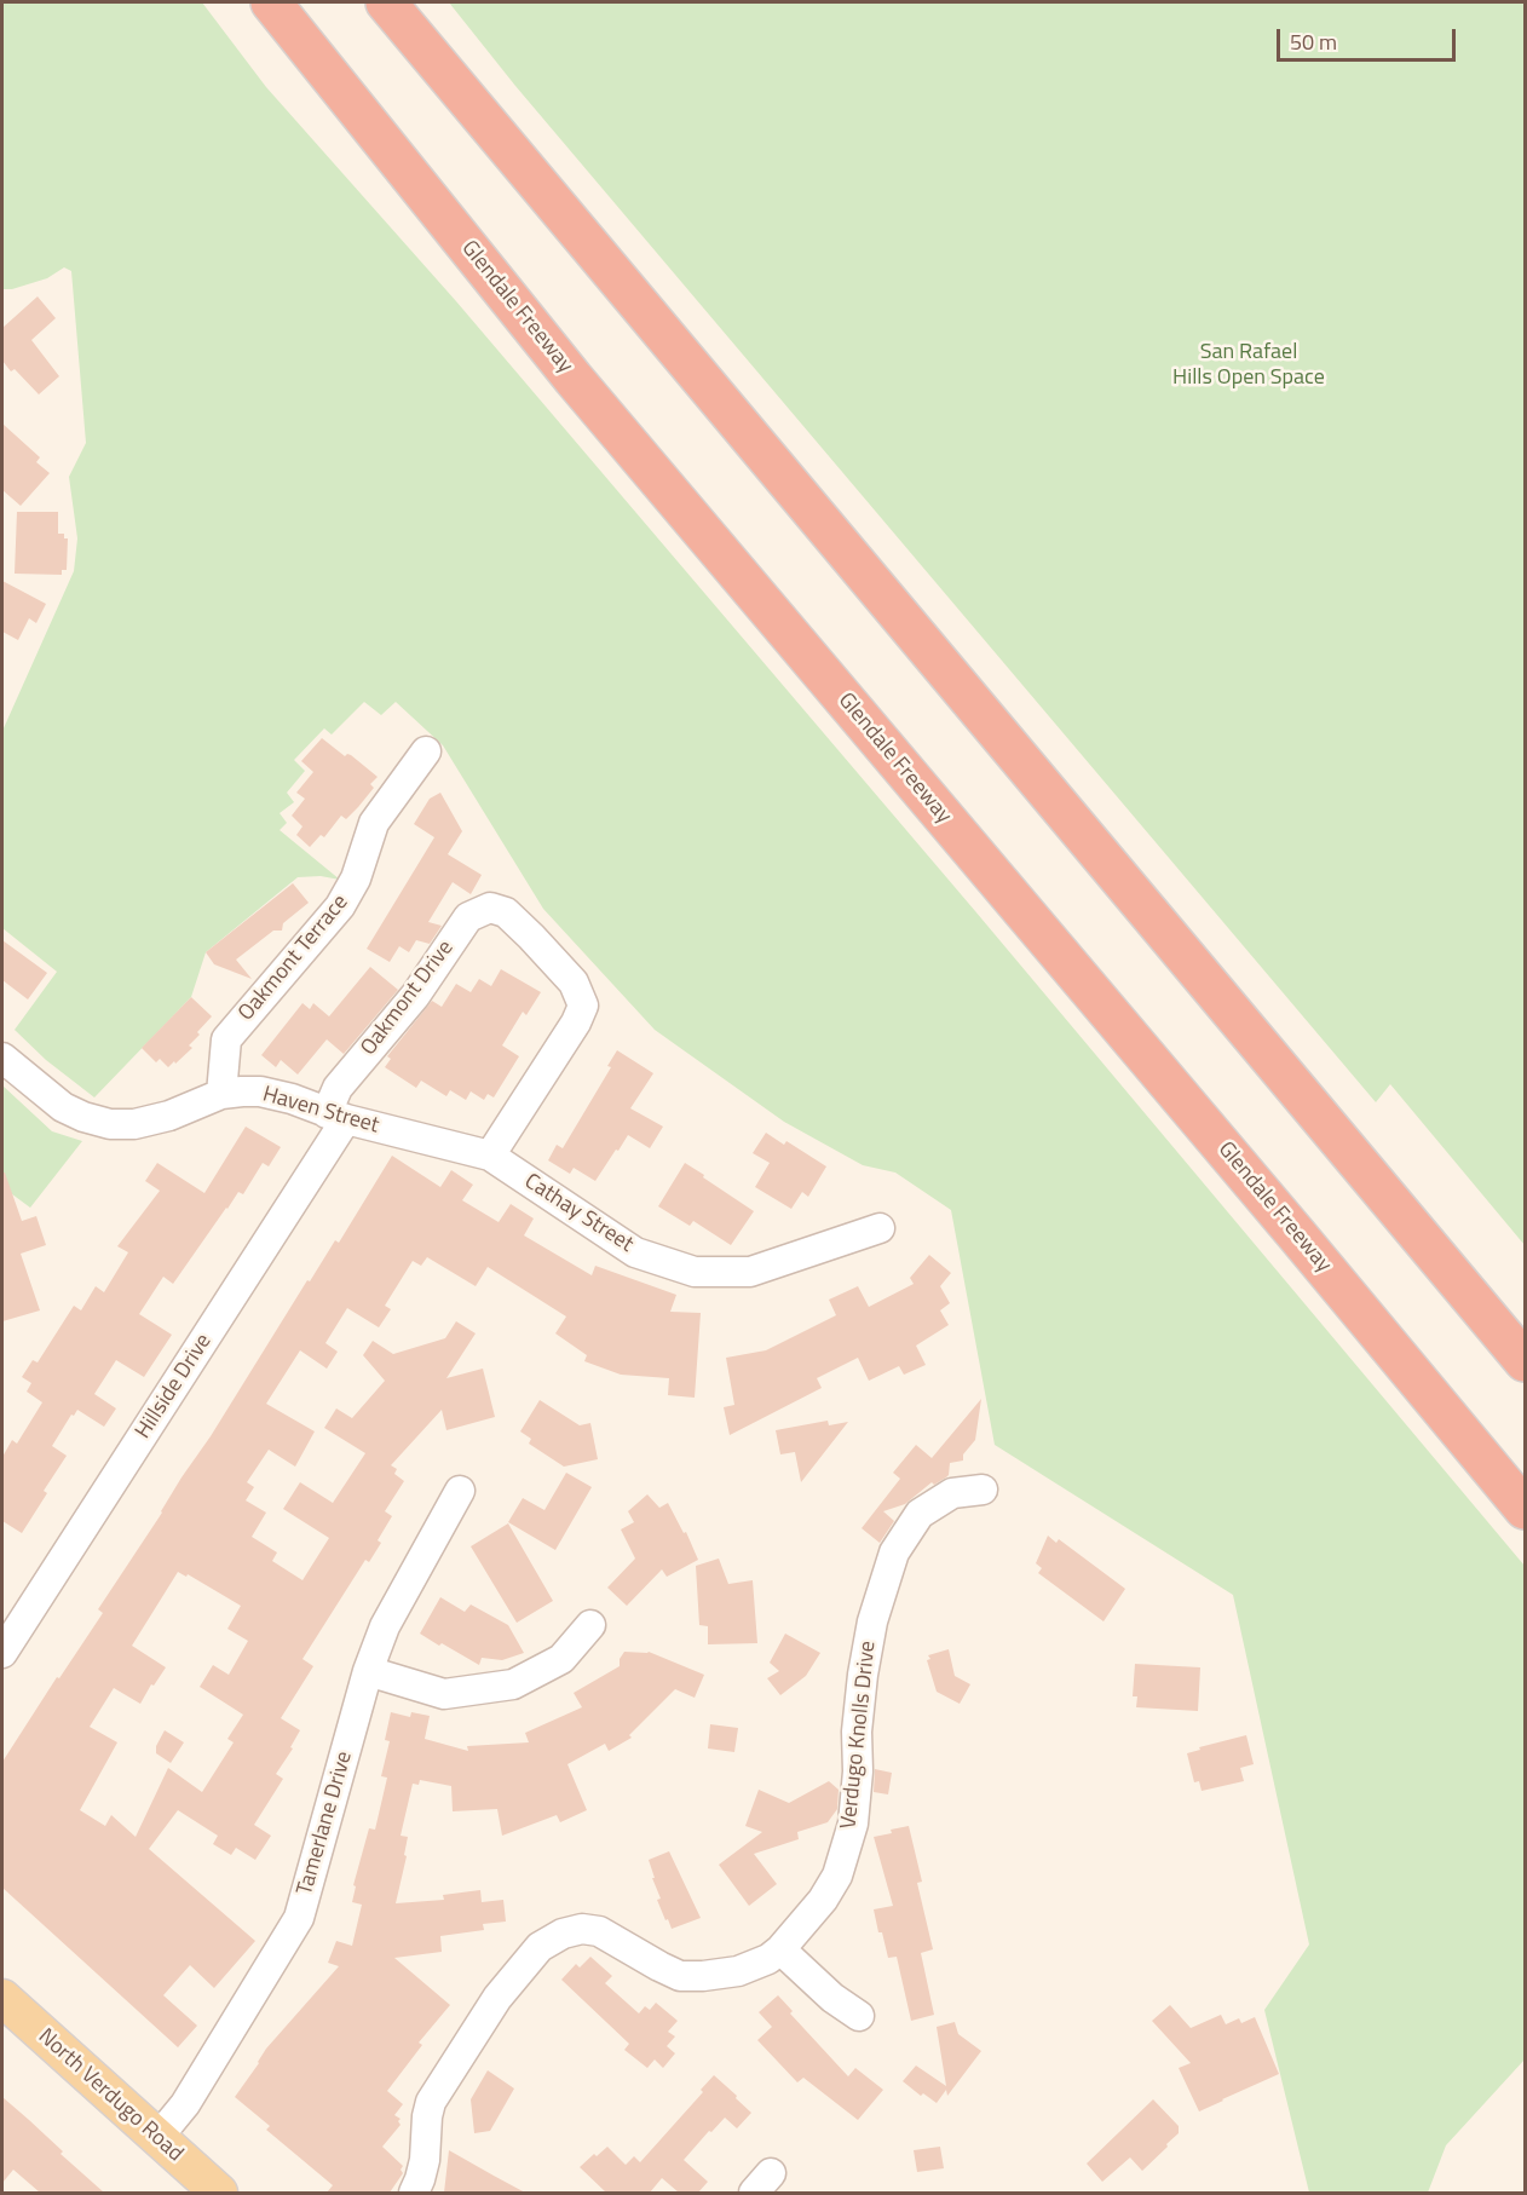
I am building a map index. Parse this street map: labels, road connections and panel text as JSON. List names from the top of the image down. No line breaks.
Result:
{"streets":{"highway":["Glendale Freeway"],"main road":["North Verdugo Road"],"street":["Oakmont Terrace","Oakmont Drive","Haven Street","Cathay Street","Hillside Drive","Verdugo Knolls Drive","Tamerlane Drive"]},"crossings":[["Oakmont Terrace","Haven Street"],["Oakmont Drive","Haven Street"],["Oakmont Drive","Cathay Street"],["Oakmont Drive","Hillside Drive"],["Haven Street","Cathay Street"],["Haven Street","Hillside Drive"],["Tamerlane Drive","North Verdugo Road"]],"parks":["San Rafael Hills Open Space"],"scale_bar":"50 m"}
